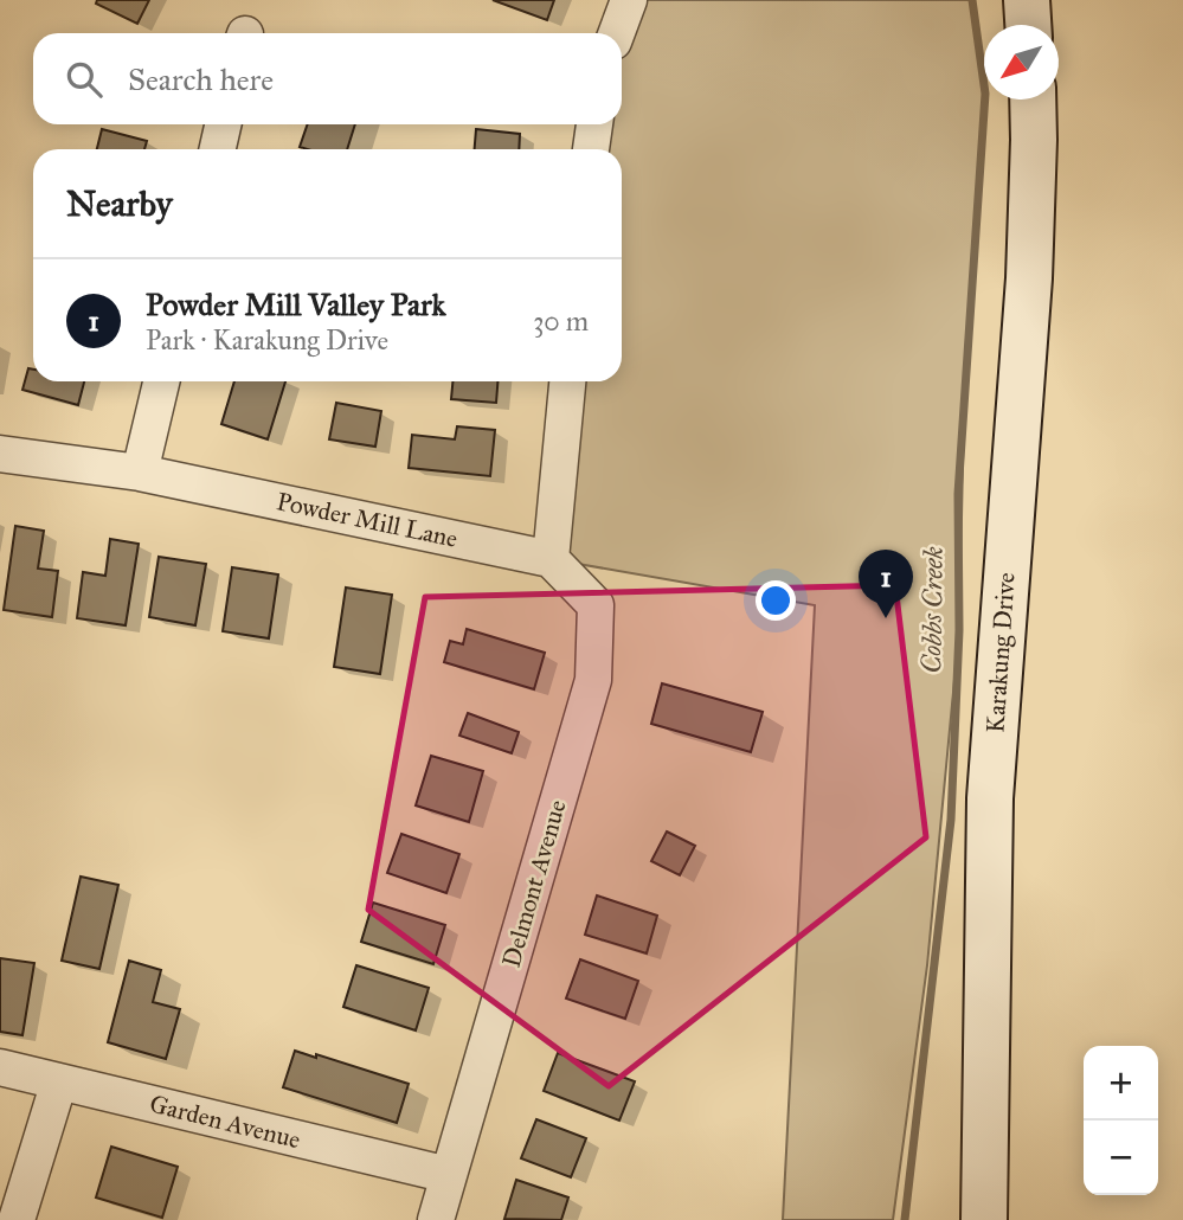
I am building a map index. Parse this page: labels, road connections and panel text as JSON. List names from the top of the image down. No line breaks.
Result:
{"streets":{"street":["Powder Mill Lane","Karakung Drive","Delmont Avenue","Garden Avenue"]},"crossings":[["Powder Mill Lane","Delmont Avenue"],["Delmont Avenue","Garden Avenue"]],"water":["Cobbs Creek"],"north":"bottom left","page":{"search":"Search here","heading":"Nearby","list":[{"mark":"1","name":"Powder Mill Valley Park","note":"Park · Karakung Drive","value":"30 m"}],"pins":"1","map_buttons":["+","−"]}}
